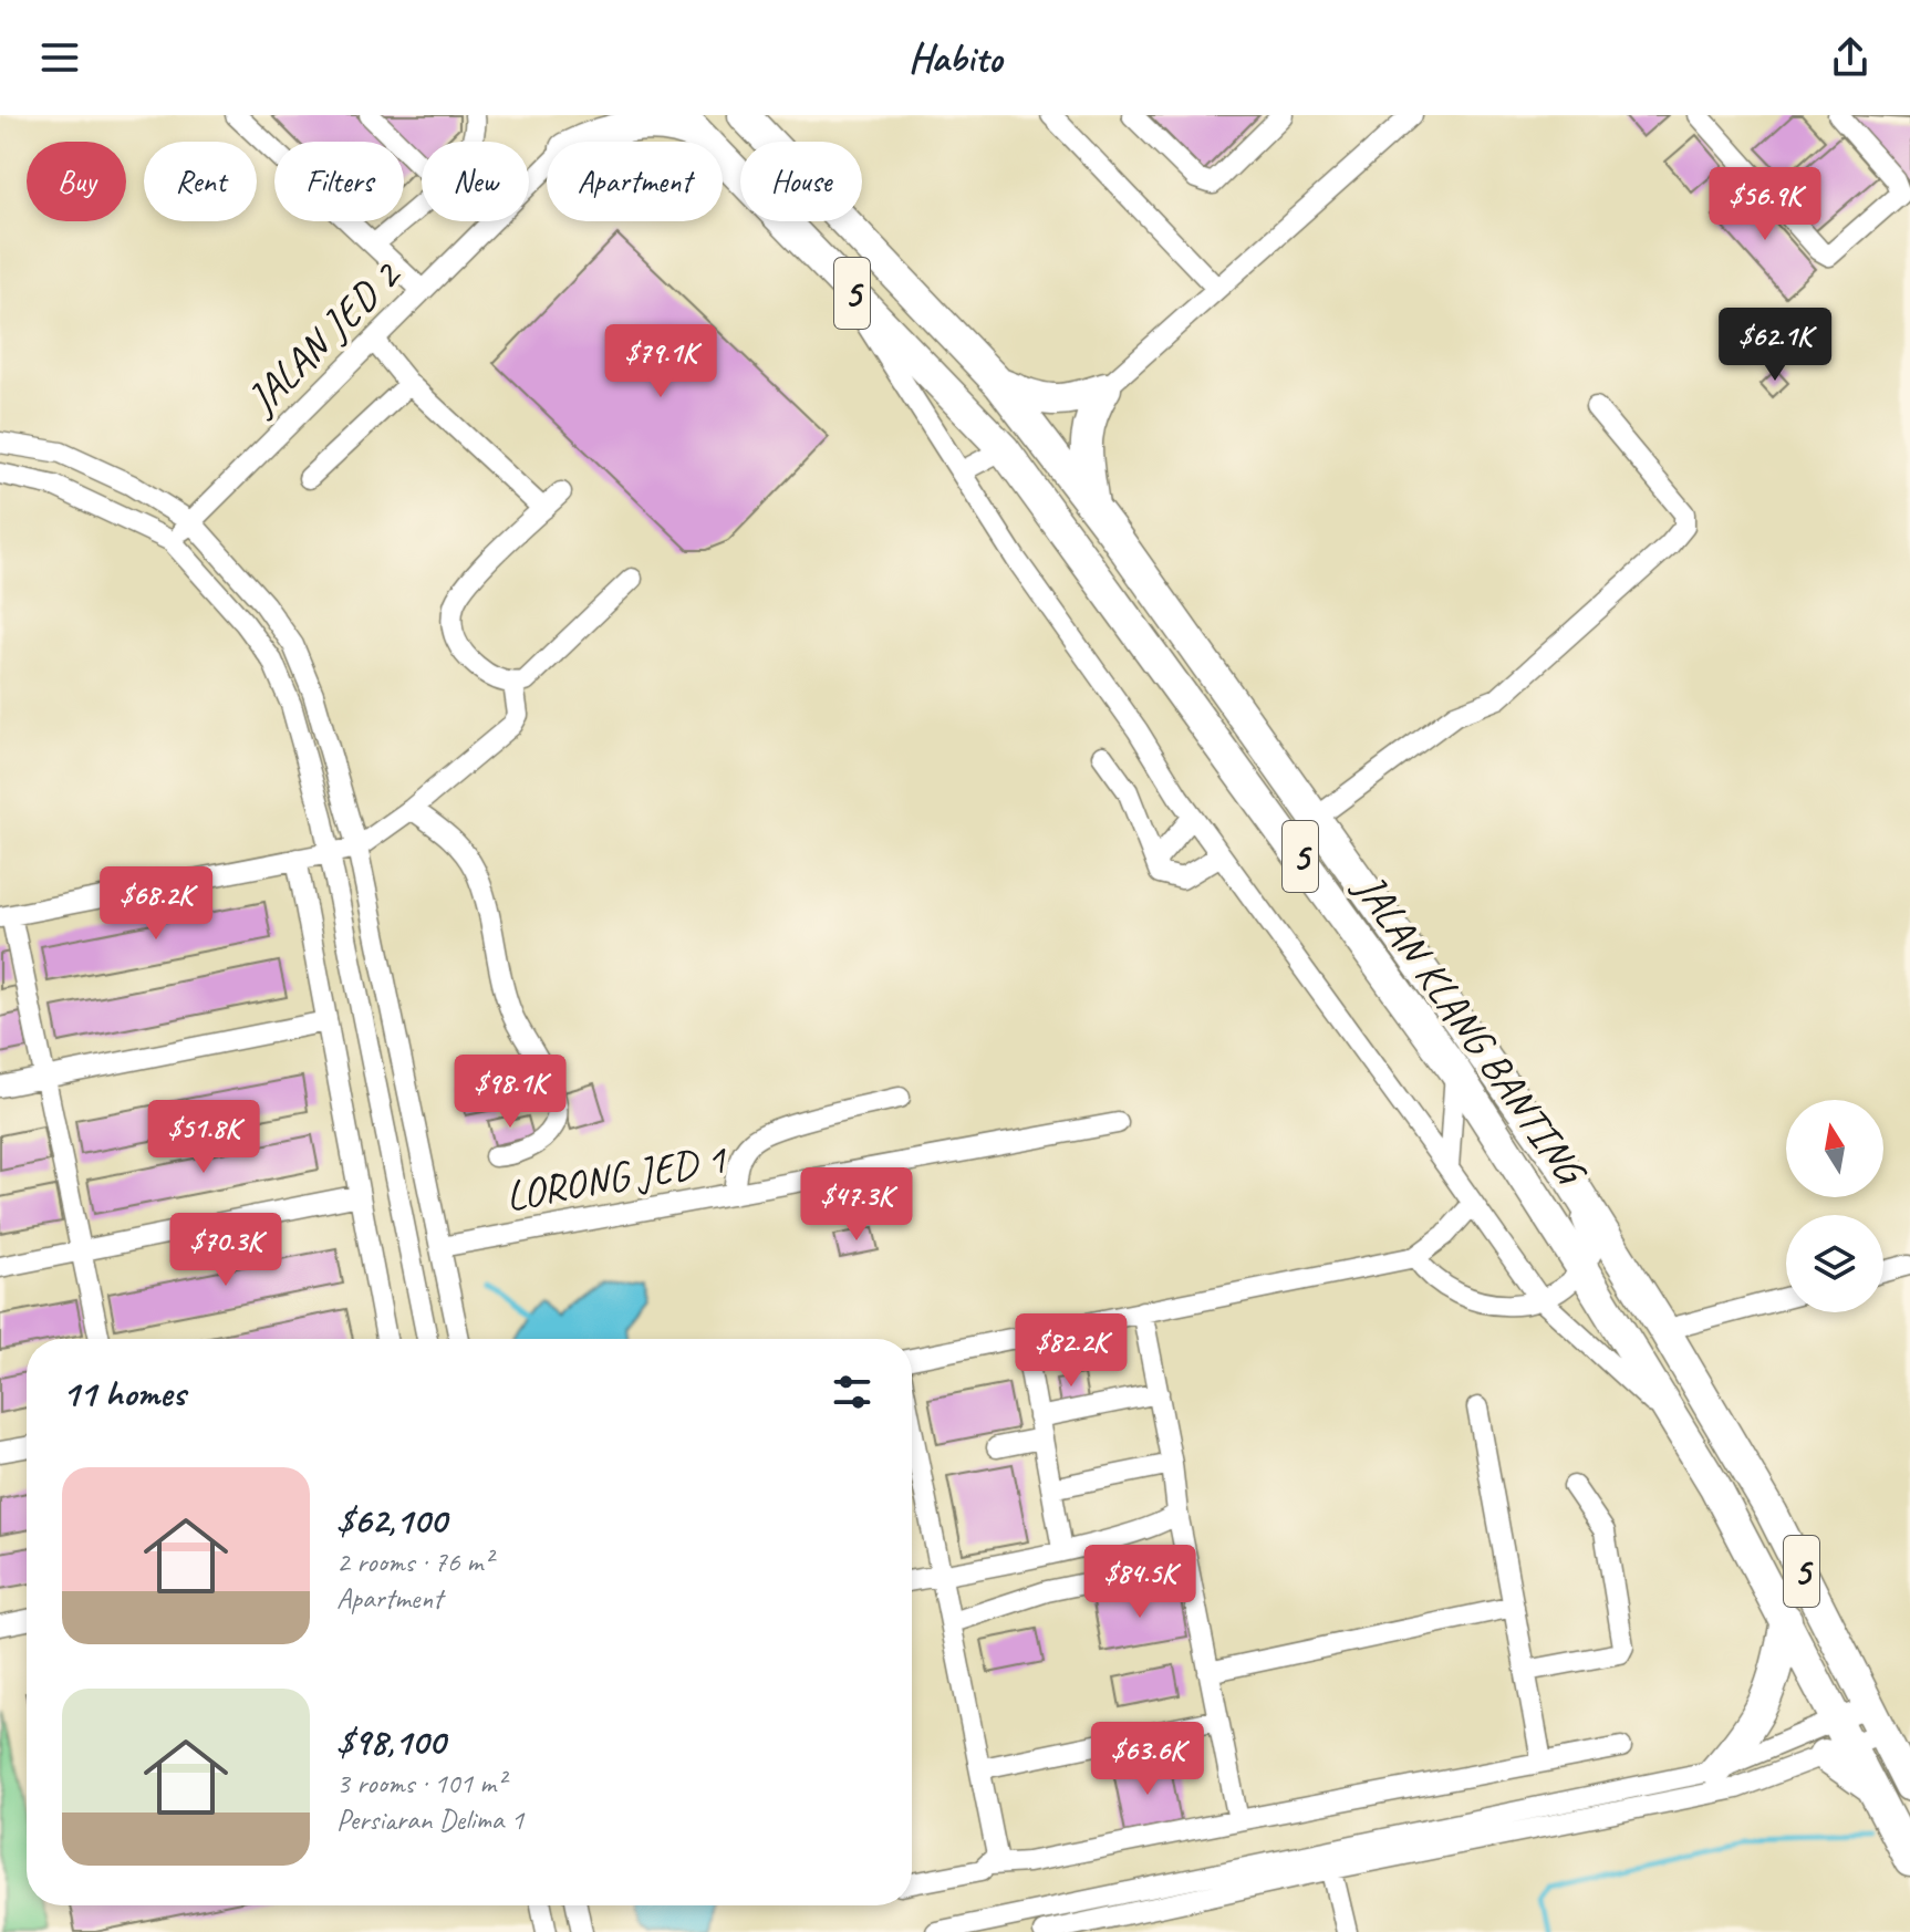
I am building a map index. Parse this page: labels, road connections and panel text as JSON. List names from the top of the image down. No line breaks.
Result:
{"streets":{"highway":["5","JALAN KLANG BANTING"],"street":["JALAN JED 2","LORONG JED 1"]},"north":"top","page":{"header":"Habito","chip":["Buy","Rent","Filters","New","Apartment","House"],"price":["$56.9K","$62.1K","$79.1K","$68.2K","$98.1K","$51.8K","$47.3K","$70.3K","$82.2K","$84.5K","$63.6K"],"heading":"11 homes","list":[{"name":"$62,100","note":"2 rooms · 76 m² · Apartment"},{"name":"$98,100","note":"3 rooms · 101 m² · Persiaran Delima 1"}]}}
